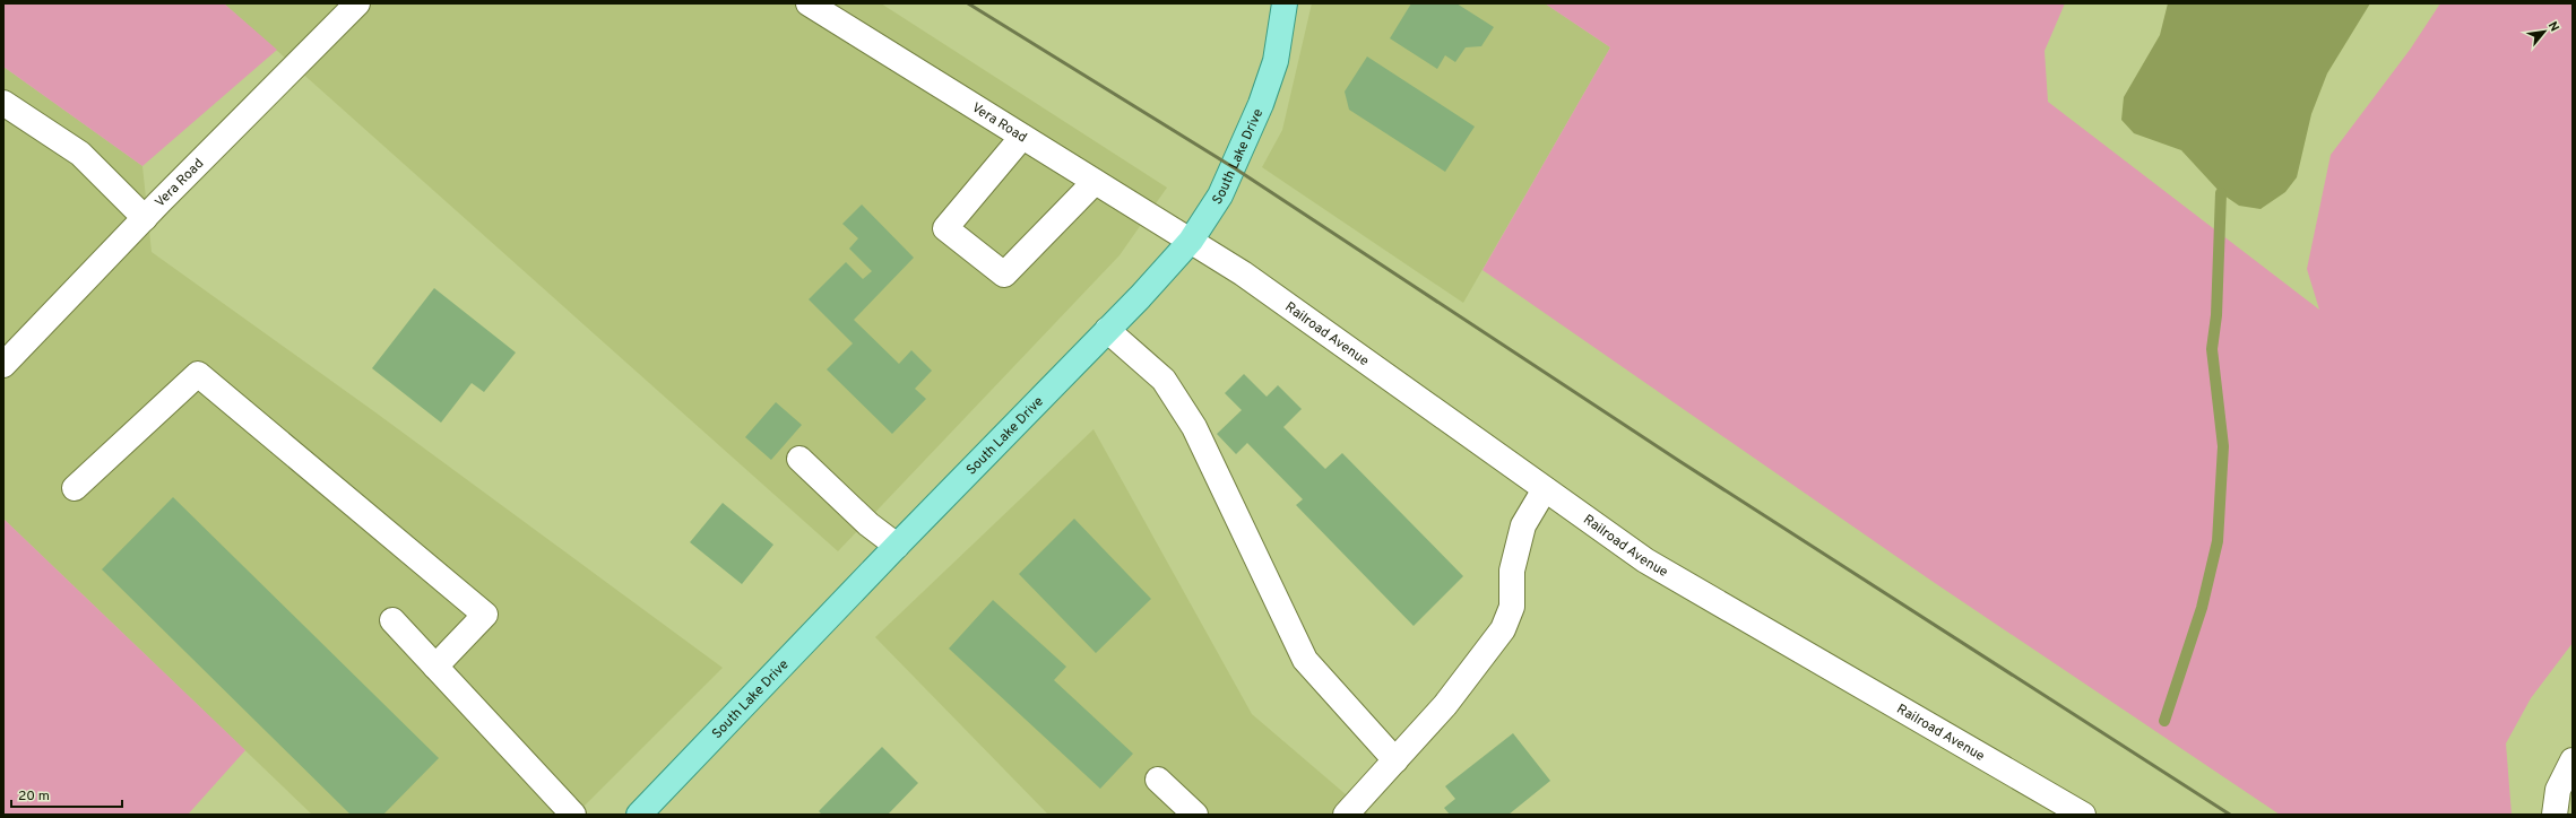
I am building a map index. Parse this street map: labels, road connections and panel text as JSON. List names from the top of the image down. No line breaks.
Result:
{"streets":{"main road":["South Lake Drive"],"street":["Vera Road","Railroad Avenue"]},"crossings":[["Vera Road","South Lake Drive"],["Vera Road","Railroad Avenue"],["South Lake Drive","Railroad Avenue"]],"scale_bar":"20 m","north":"top right"}
